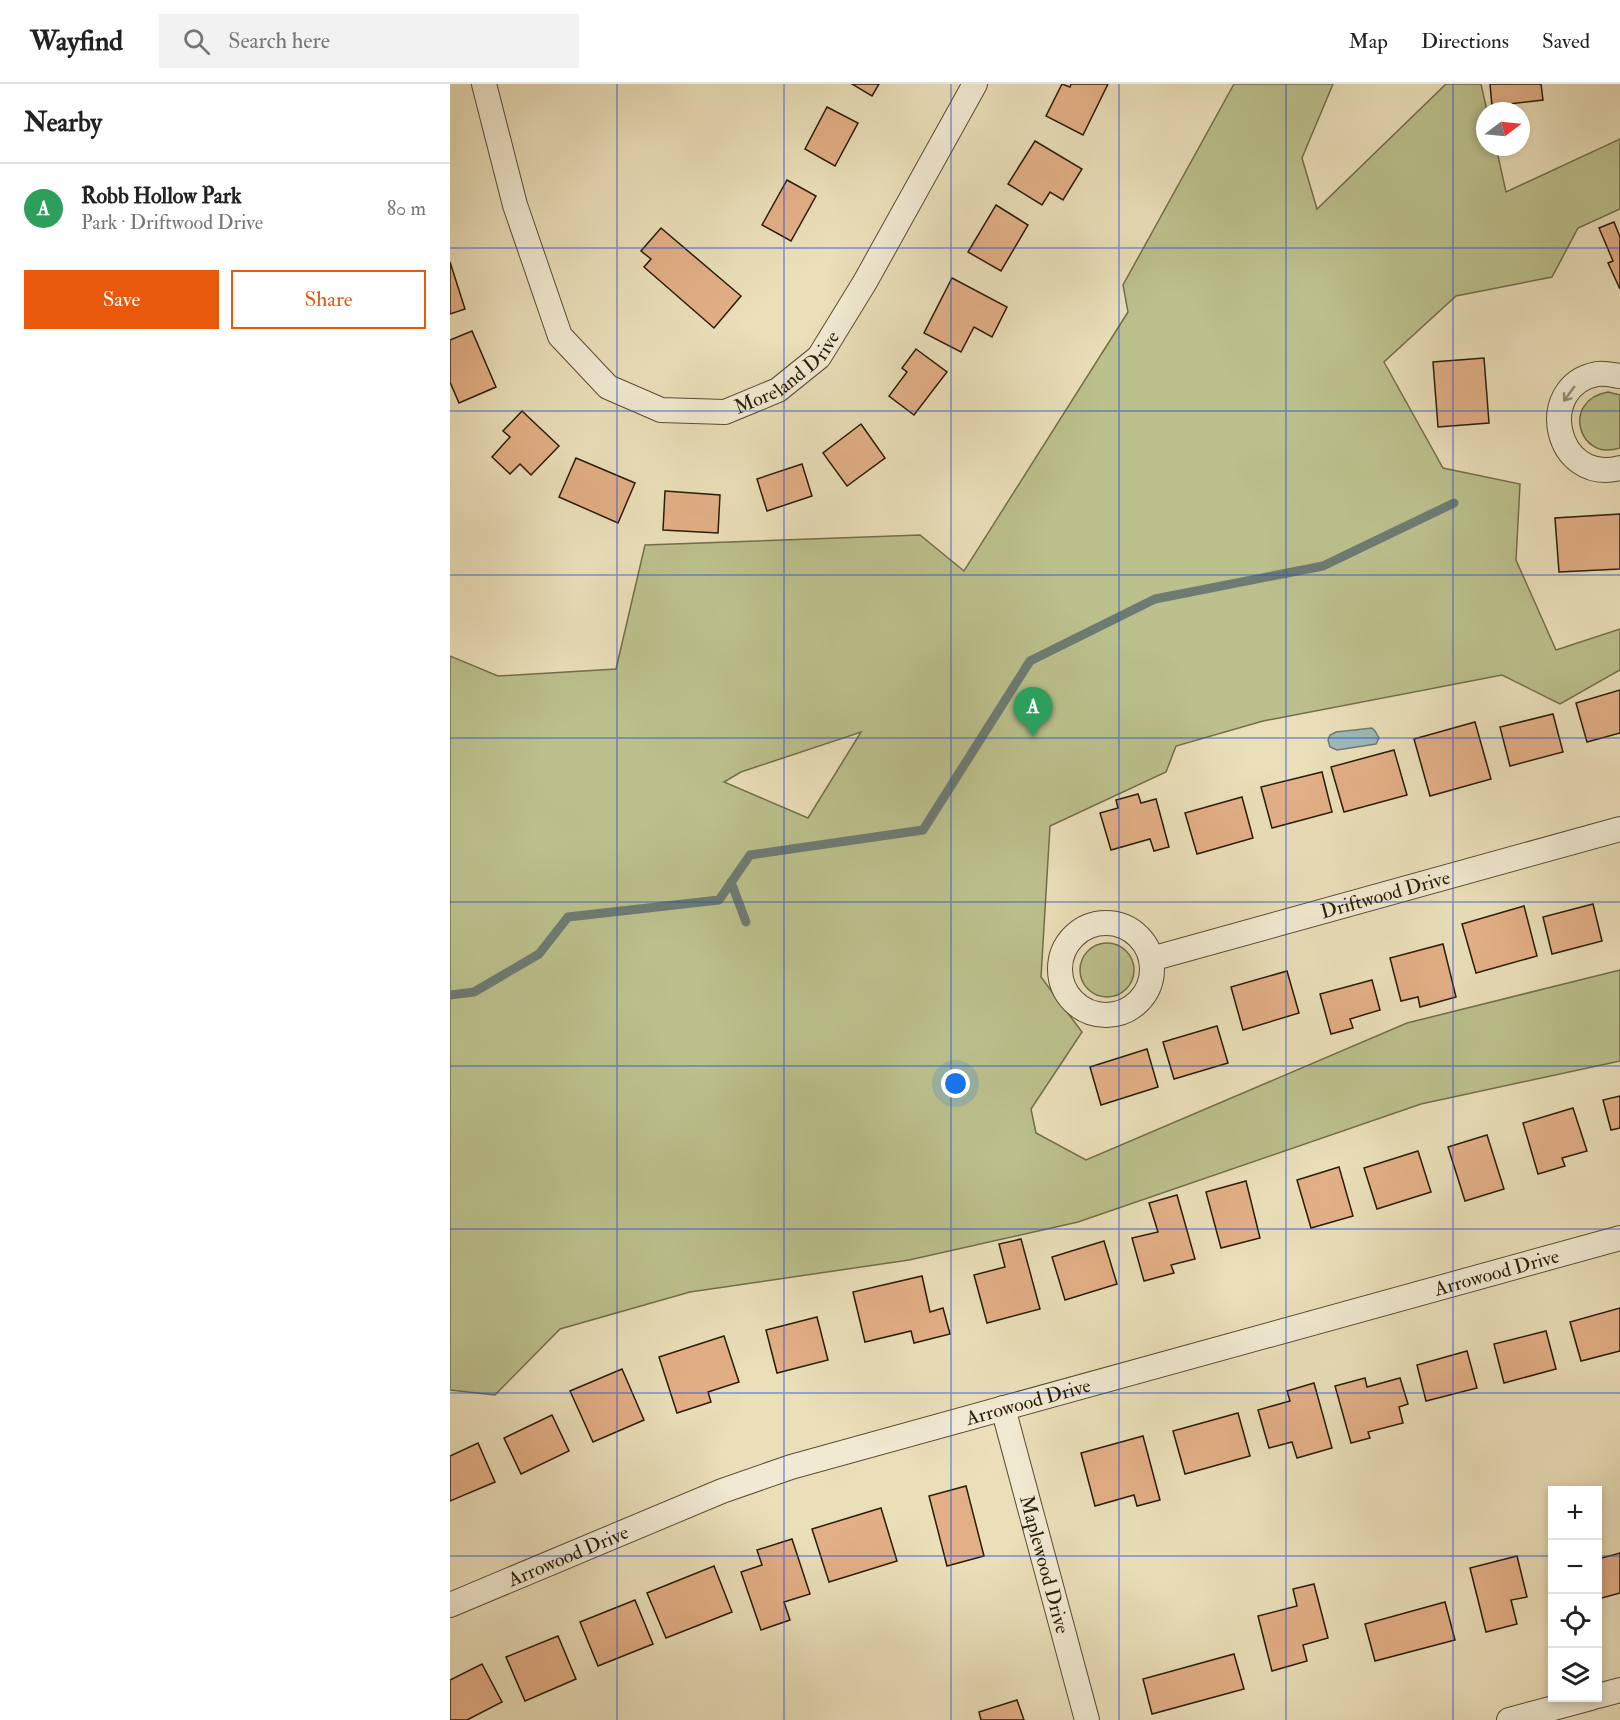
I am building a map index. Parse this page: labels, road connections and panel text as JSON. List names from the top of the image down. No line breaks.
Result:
{"streets":{"street":["Moreland Drive","Driftwood Drive","Arrowood Drive","Maplewood Drive"]},"crossings":[["Arrowood Drive","Maplewood Drive"]],"north":"right","page":{"header":"Wayfind","search":"Search here","nav":["Map","Directions","Saved"],"heading":"Nearby","list":[{"mark":"A","name":"Robb Hollow Park","note":"Park · Driftwood Drive","value":"80 m"}],"buttons":["Save","Share"],"pins":"A","map_buttons":["+","−"]}}
